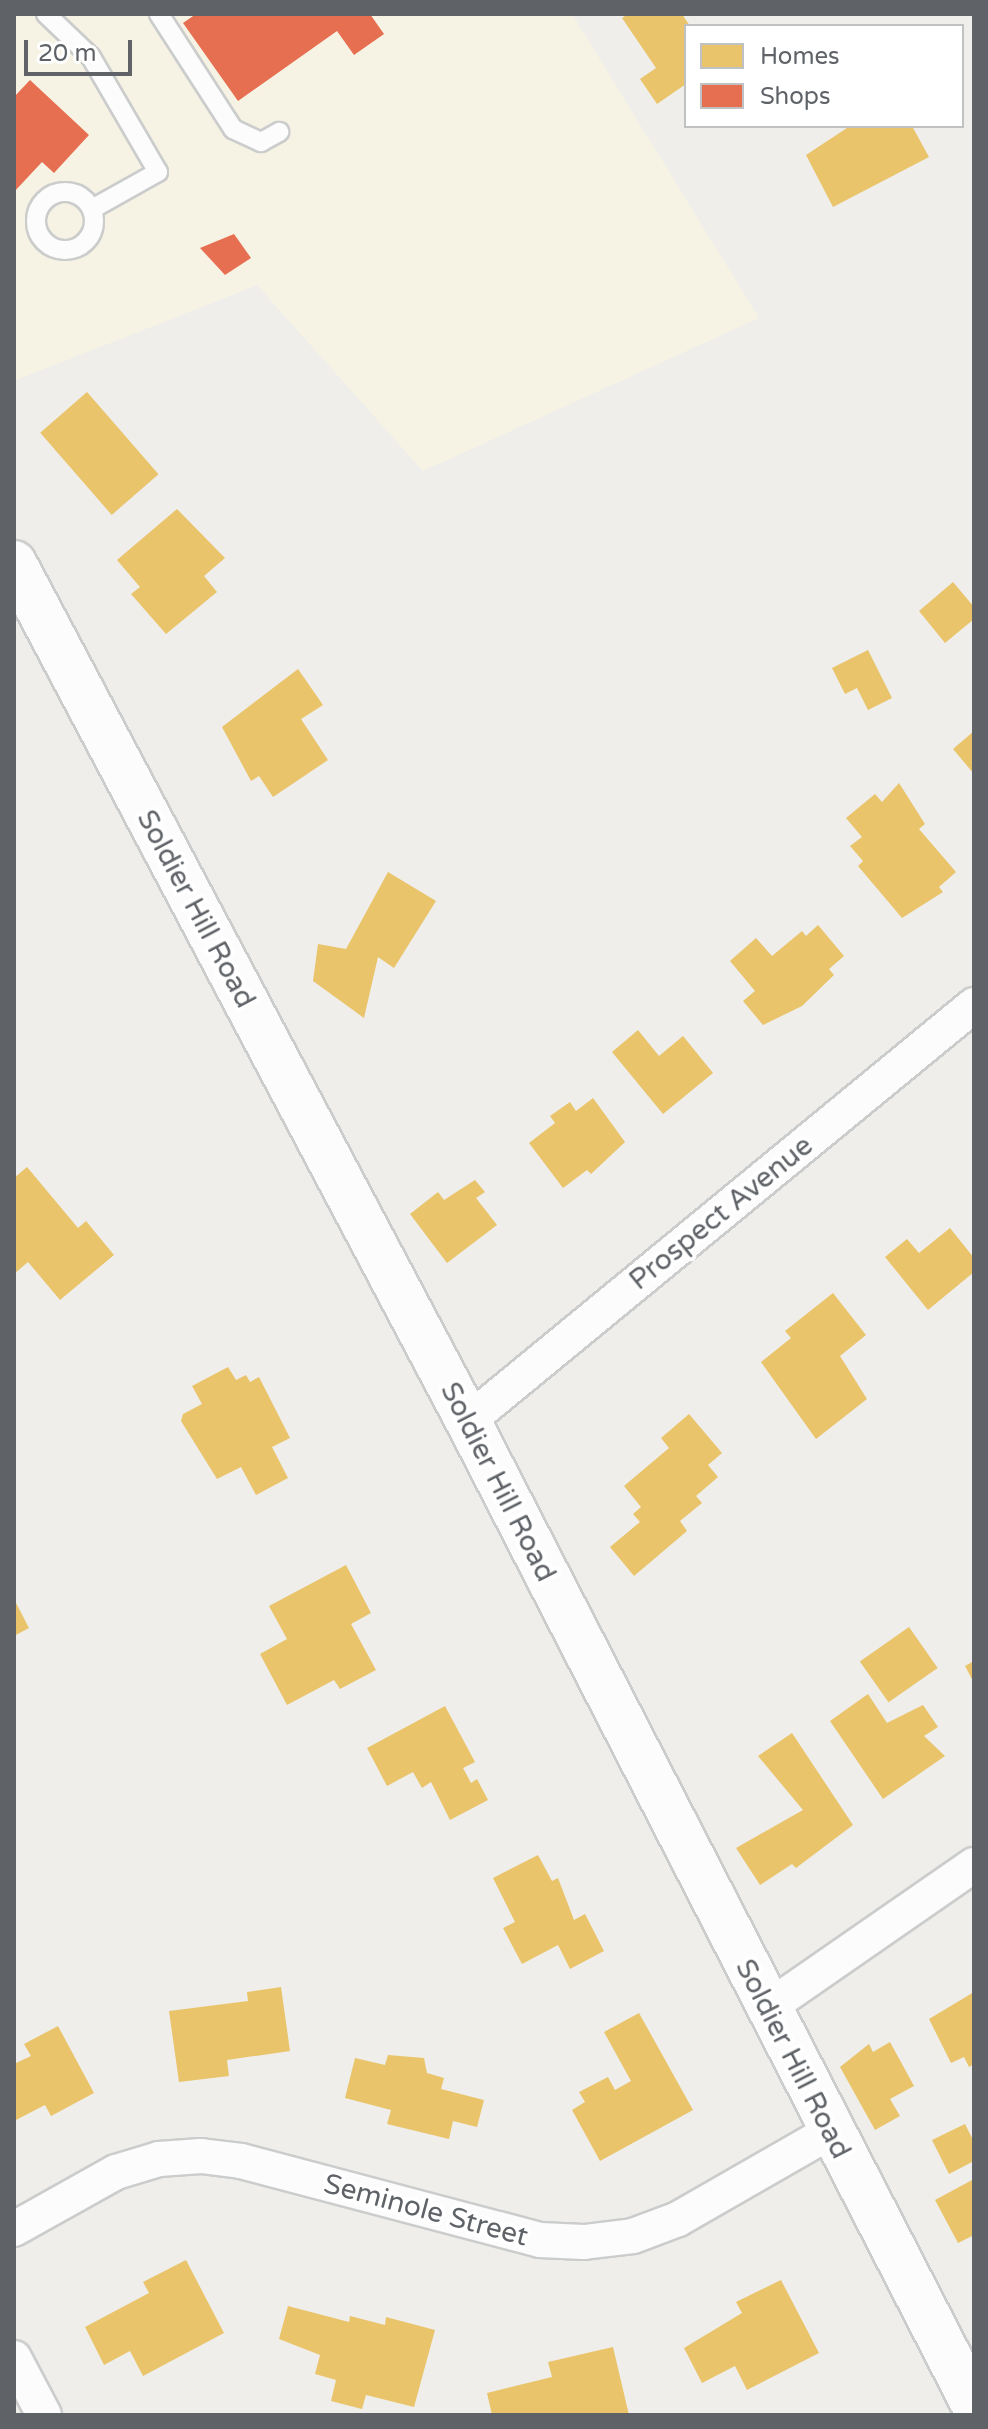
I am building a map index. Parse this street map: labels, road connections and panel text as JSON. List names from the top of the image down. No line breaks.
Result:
{"streets":{"street":["Soldier Hill Road","Prospect Avenue","Seminole Street"]},"crossings":[["Soldier Hill Road","Prospect Avenue"],["Soldier Hill Road","Seminole Street"]],"legend":["Homes","Shops"],"scale_bar":"20 m"}
